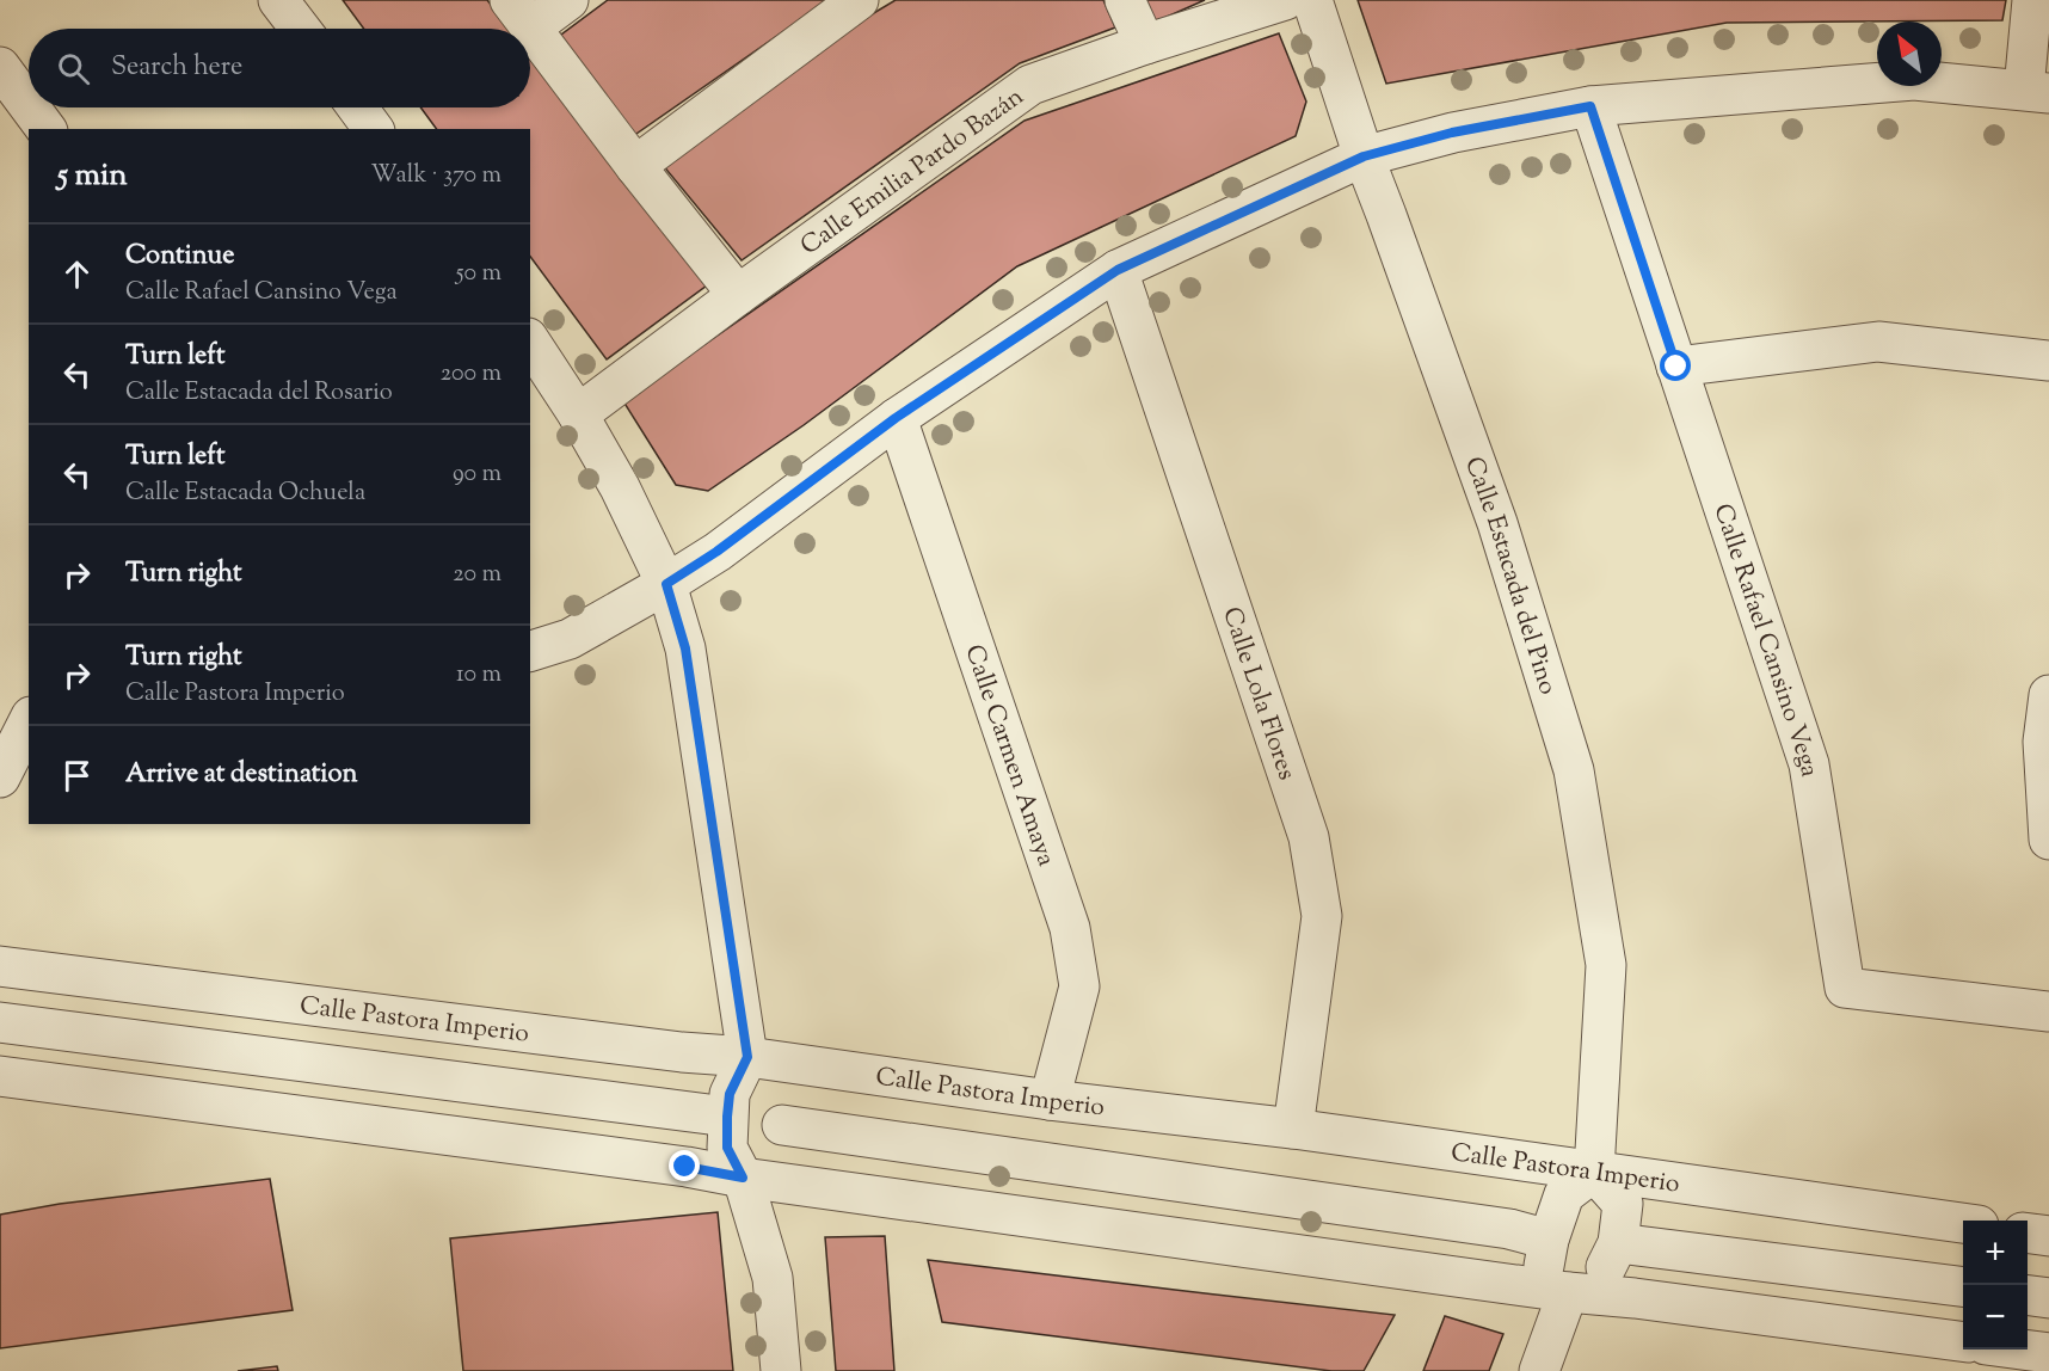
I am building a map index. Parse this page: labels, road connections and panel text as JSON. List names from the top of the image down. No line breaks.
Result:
{"streets":{"street":["Calle Emilia Pardo Bazán","Calle Estacada del Pino","Calle Rafael Cansino Vega","Calle Lola Flores","Calle Carmen Amaya","Calle Pastora Imperio"]},"crossings":[["Calle Estacada del Pino","Calle Pastora Imperio"],["Calle Lola Flores","Calle Pastora Imperio"],["Calle Carmen Amaya","Calle Pastora Imperio"]],"north":"top left","page":{"search":"Search here","heading":["5 min","Walk · 370 m"],"list":[["Continue","Calle Rafael Cansino Vega","50 m"],["Turn left","Calle Estacada del Rosario","200 m"],["Turn left","Calle Estacada Ochuela","90 m"],["Turn right","20 m"],["Turn right","Calle Pastora Imperio","10 m"],"Arrive at destination"],"map_buttons":["+","−"]}}
